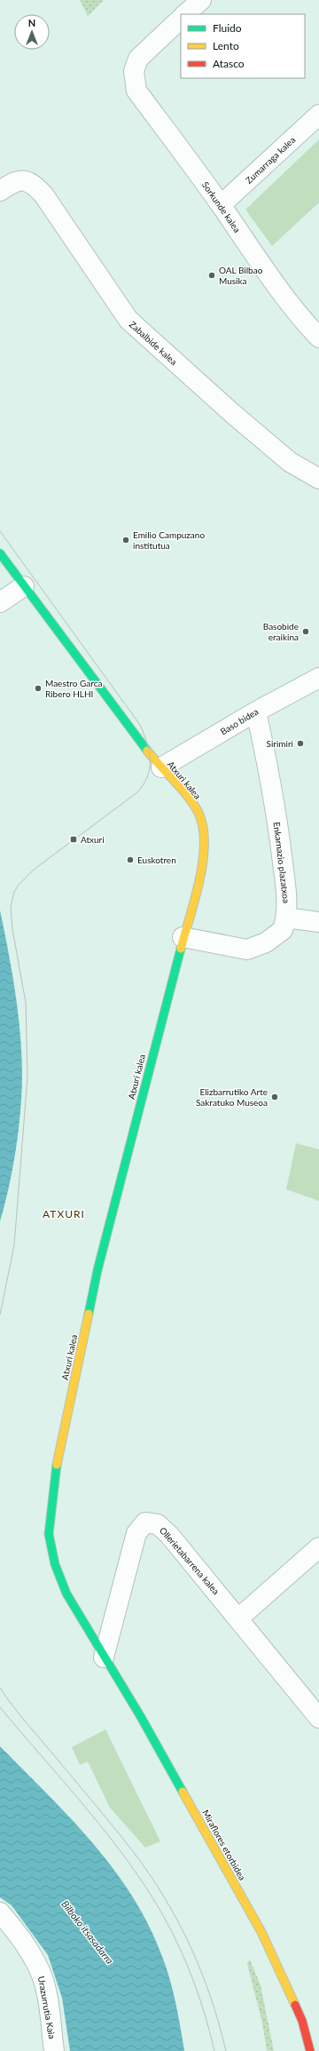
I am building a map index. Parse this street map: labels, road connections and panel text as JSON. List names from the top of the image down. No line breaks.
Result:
{"streets":{"street":["Zumarraga kalea","Sorkunde kalea","Zabalbide kalea","Baso bidea","Atxuri kalea","Enkarnazio plazatxoa","Ollerietabarrena kalea","Miraflores etorbidea","Urazurrutia Kaia"]},"crossings":[["Zumarraga kalea","Sorkunde kalea"],["Baso bidea","Atxuri kalea"],["Baso bidea","Enkarnazio plazatxoa"],["Atxuri kalea","Enkarnazio plazatxoa"],["Atxuri kalea","Ollerietabarrena kalea"],["Atxuri kalea","Miraflores etorbidea"],["Ollerietabarrena kalea","Miraflores etorbidea"]],"districts":["ATXURI"],"water":["Bilboko itsasadarra"],"places":{"other":["OAL Bilbao Musika","Emilio Campuzano institutua","Basobide eraikina","Maestro Garca Ribero HLHI","Sirimiri","Euskotren","Elizbarrutiko Arte Sakratuko Museoa"],"transit":["Atxuri"]},"legend":["Fluido","Lento","Atasco"],"north":"top"}
